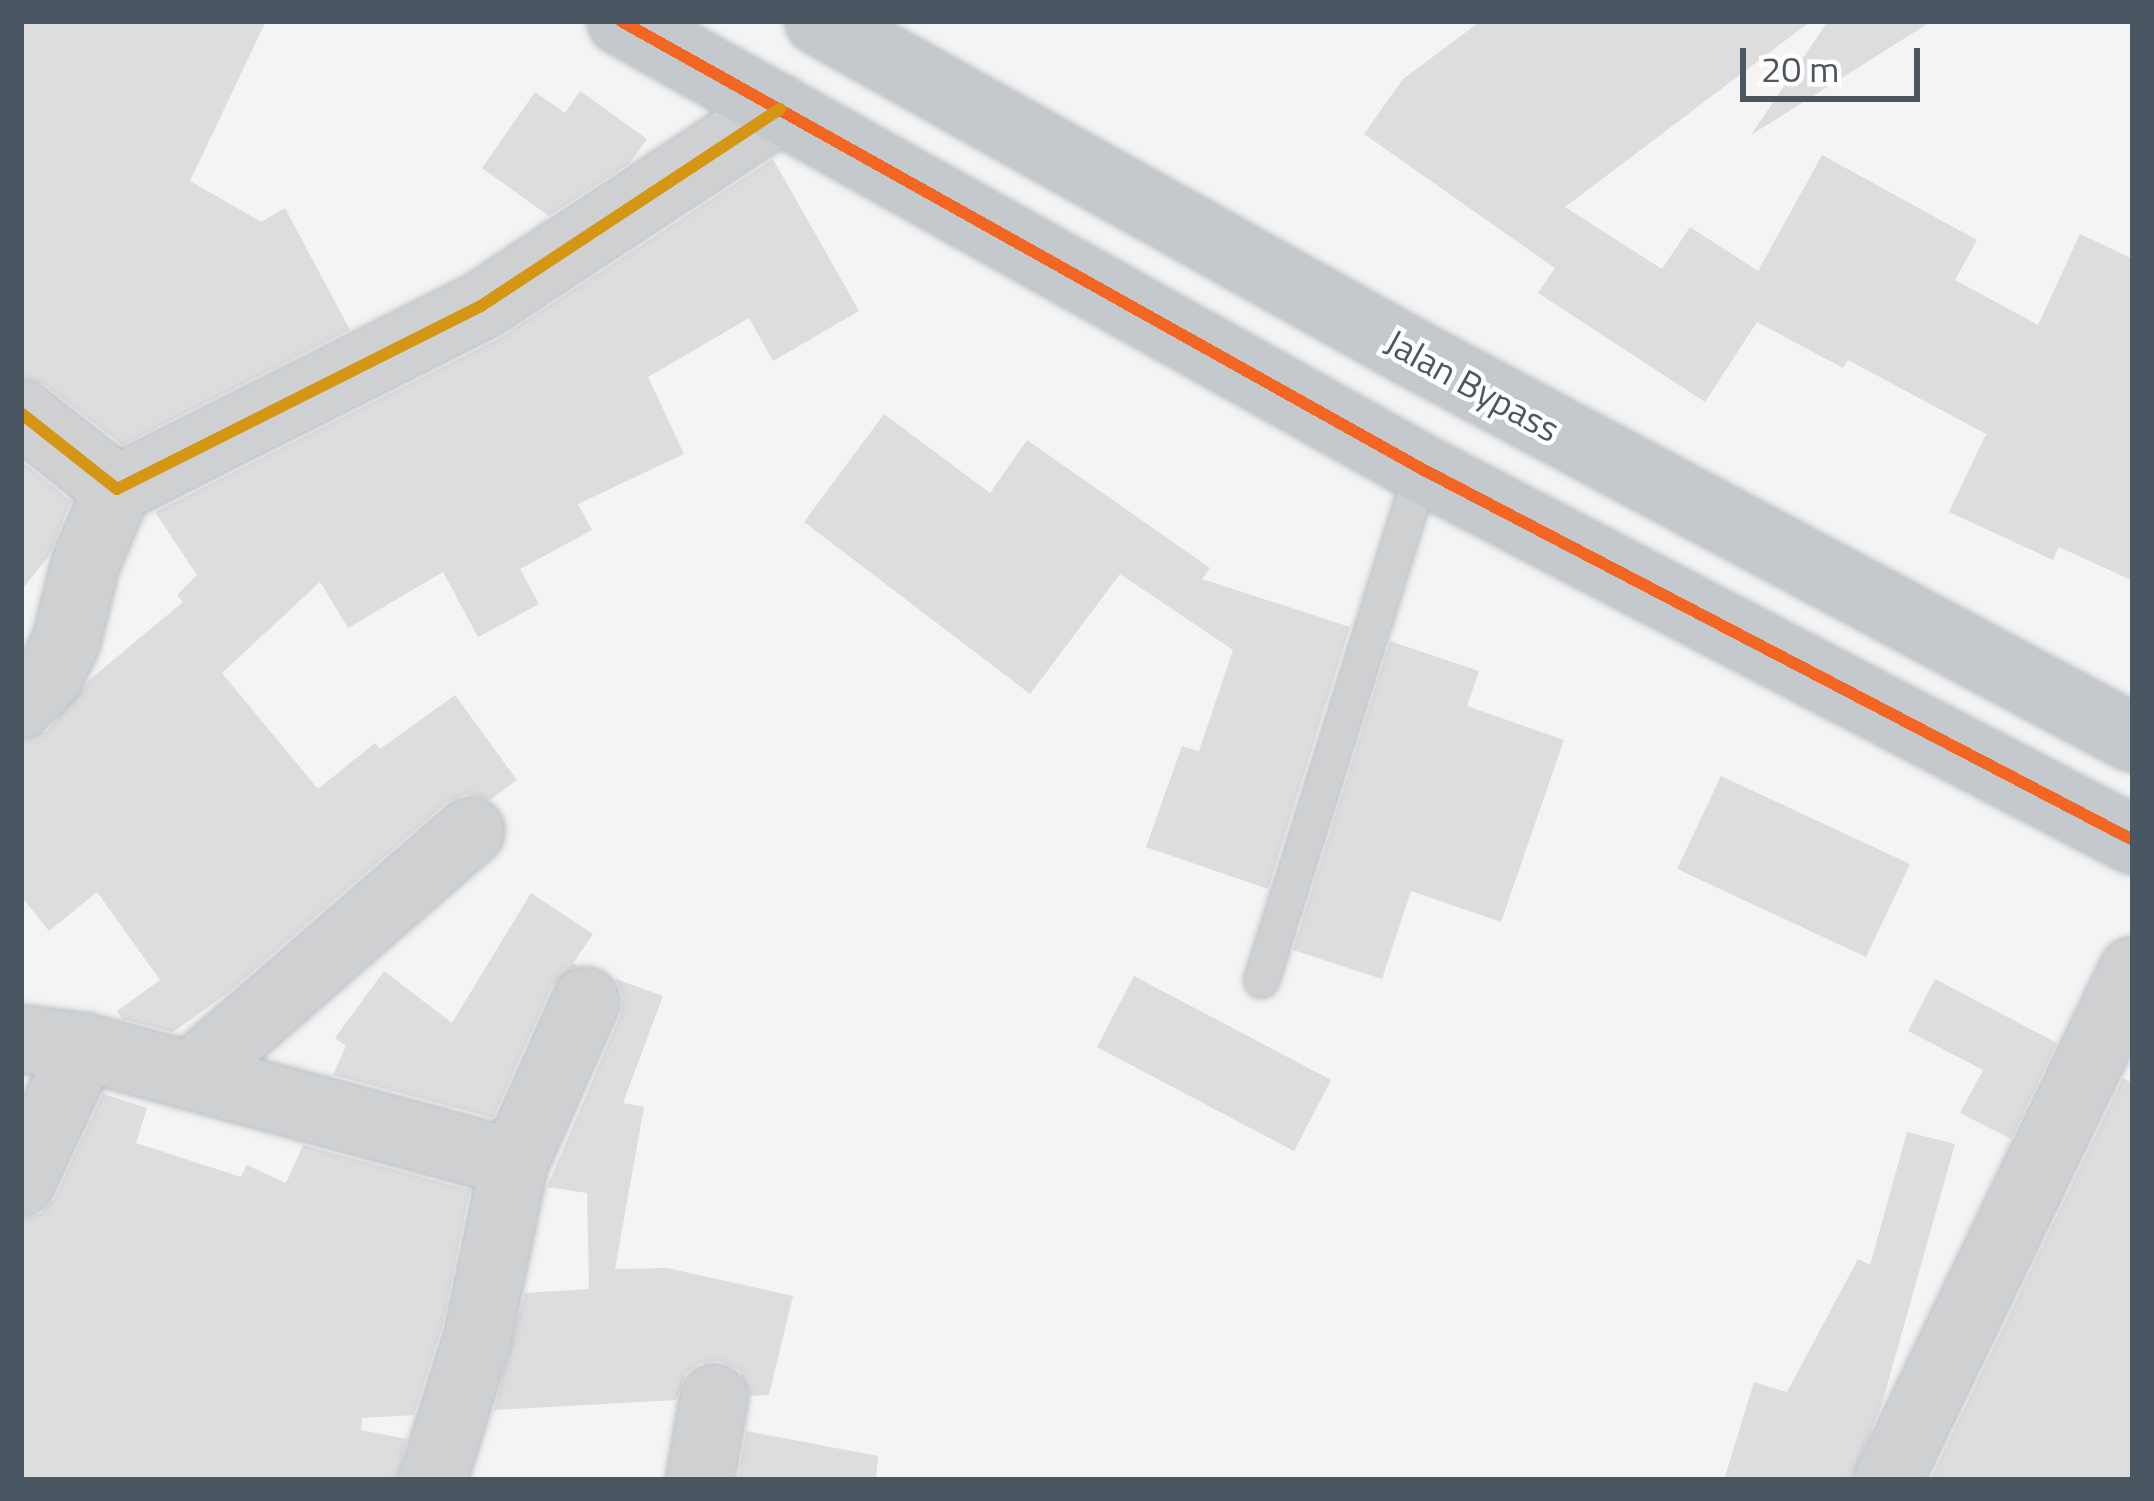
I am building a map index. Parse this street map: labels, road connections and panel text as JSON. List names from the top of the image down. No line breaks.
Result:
{"streets":{"highway":["Jalan Bypass"]},"scale_bar":"20 m"}
